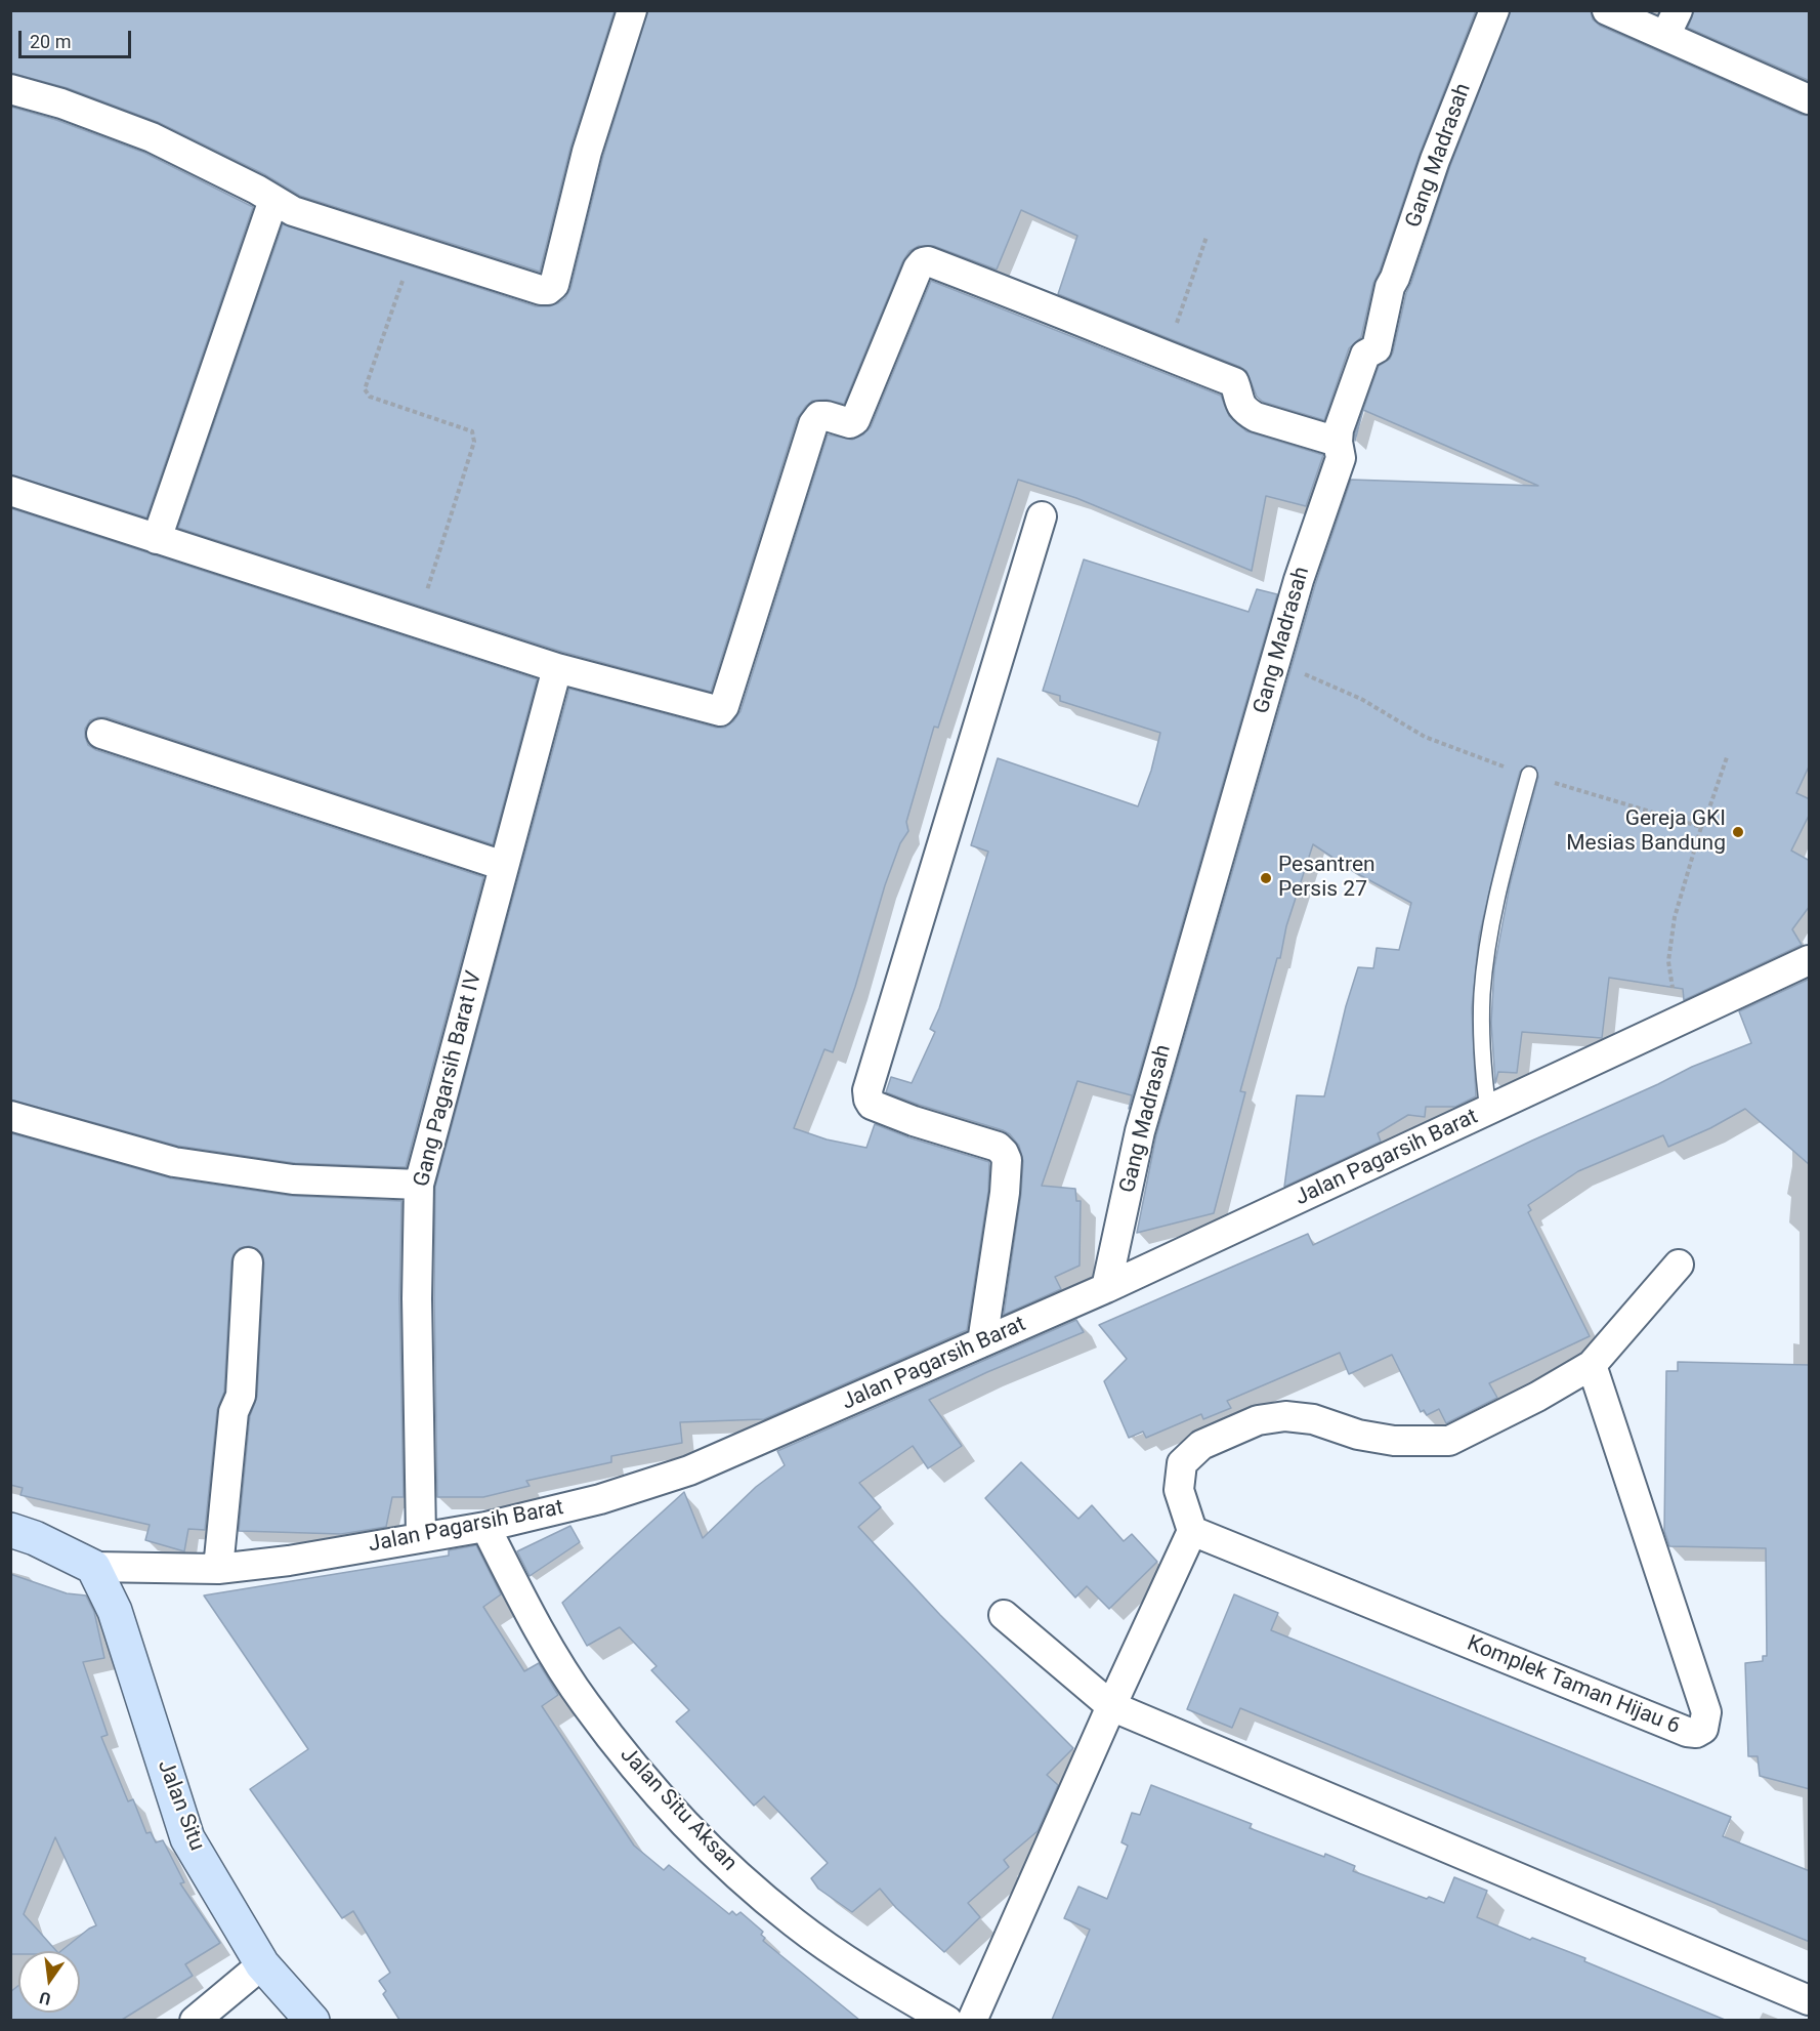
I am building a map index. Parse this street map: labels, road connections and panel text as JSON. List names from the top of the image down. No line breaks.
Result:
{"streets":{"street":["Gang Madrasah","Gang Pagarsih Barat IV","Jalan Pagarsih Barat","Komplek Taman Hijau 6","Jalan Situ","Jalan Situ Aksan"]},"crossings":[["Gang Madrasah","Jalan Pagarsih Barat"],["Gang Pagarsih Barat IV","Jalan Pagarsih Barat"],["Jalan Pagarsih Barat","Jalan Situ"],["Jalan Pagarsih Barat","Jalan Situ Aksan"]],"places":["Gereja GKI Mesias Bandung","Pesantren Persis 27"],"scale_bar":"20 m","north":"bottom"}
